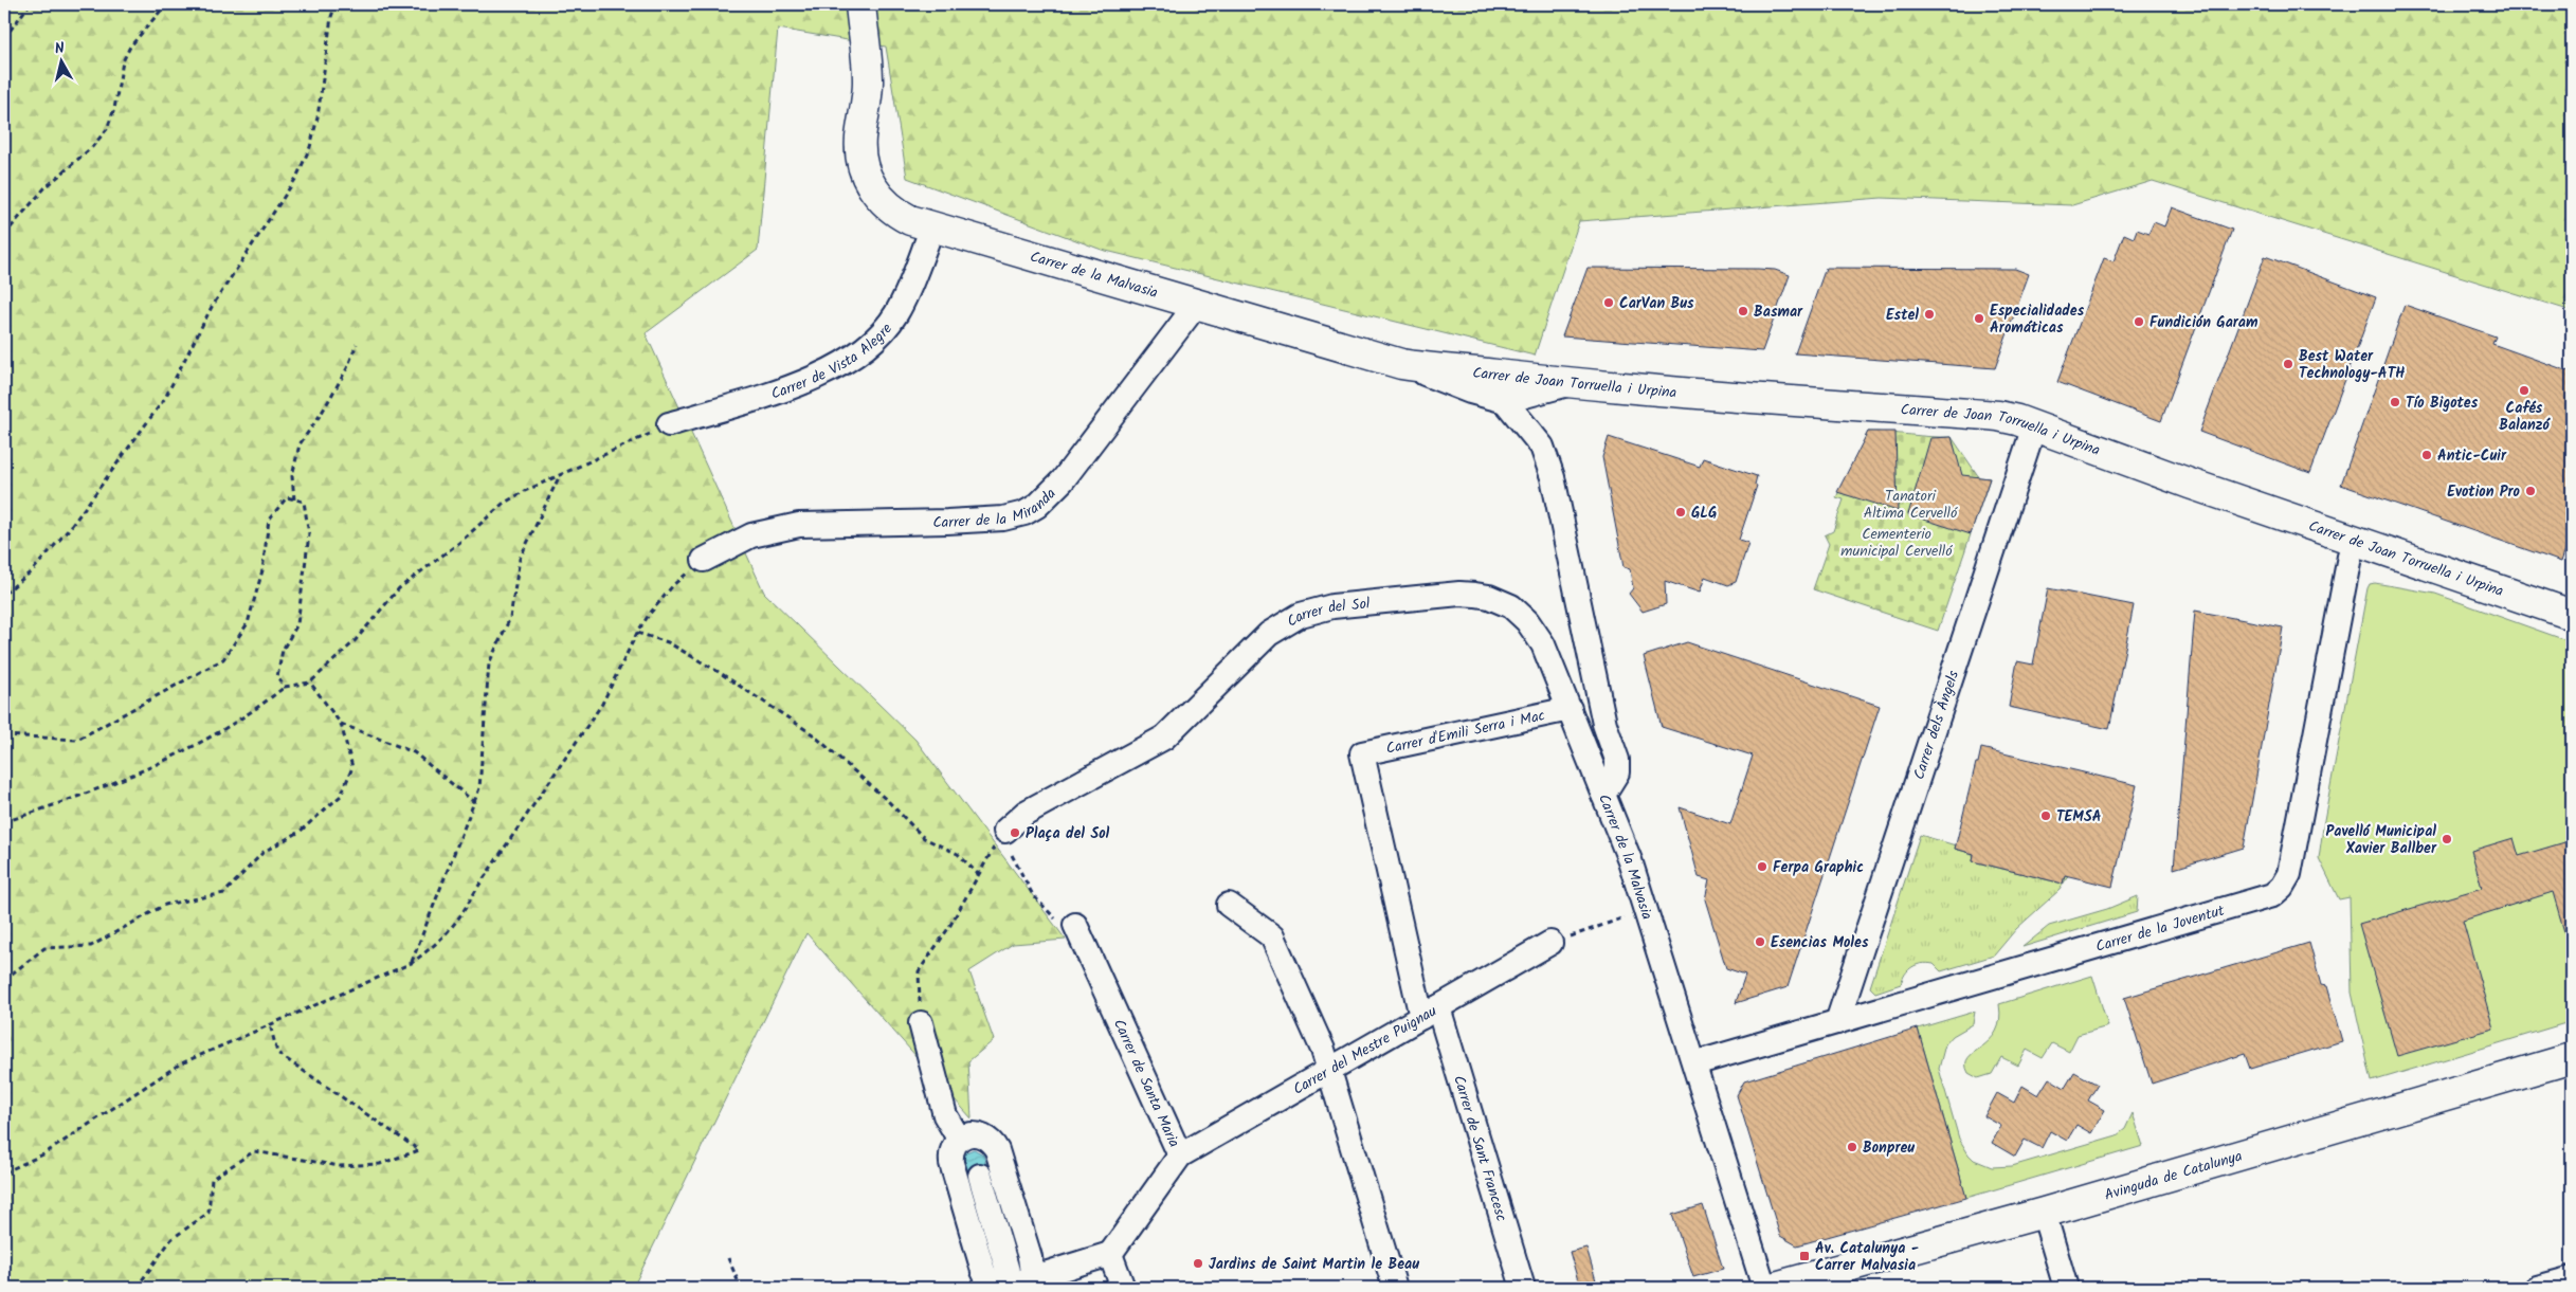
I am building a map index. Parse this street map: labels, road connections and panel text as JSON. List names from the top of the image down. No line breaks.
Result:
{"streets":{"street":["Carrer de la Malvasia","Carrer de Vista Alegre","Carrer de Joan Torruella i Urpina","Carrer de la Miranda","Carrer del Sol","Carrer dels Àngels","Carrer d'Emili Serra i Mac","Carrer de la Joventut","Carrer del Mestre Puignau","Carrer de Santa Maria","Carrer de Sant Francesc","Avinguda de Catalunya"]},"crossings":[["Carrer de la Malvasia","Carrer de Vista Alegre"],["Carrer de la Malvasia","Carrer de Joan Torruella i Urpina"],["Carrer de la Malvasia","Carrer de la Miranda"],["Carrer de la Malvasia","Carrer del Sol"],["Carrer de la Malvasia","Carrer de la Joventut"],["Carrer de Joan Torruella i Urpina","Carrer dels Àngels"],["Carrer de Joan Torruella i Urpina","Carrer de la Joventut"],["Carrer del Sol","Carrer d'Emili Serra i Mac"],["Carrer dels Àngels","Carrer de la Joventut"],["Carrer d'Emili Serra i Mac","Carrer de Sant Francesc"],["Carrer del Mestre Puignau","Carrer de Santa Maria"],["Carrer del Mestre Puignau","Carrer de Sant Francesc"]],"parks":["Tanatori Altima Cervelló","Cementerio municipal Cervelló"],"places":{"other":["CarVan Bus","Basmar","Estel","Especialidades Aromáticas","Fundición Garam","Best Water Technology-ATH","Cafés Balanzó","Tío Bigotes","Antic-Cuir","Evotion Pro","GLG","TEMSA","Plaça del Sol","Pavelló Municipal Xavier Ballber","Ferpa Graphic","Esencias Moles","Bonpreu","Jardins de Saint Martin le Beau"],"transit":["Av. Catalunya - Carrer Malvasia"]},"north":"top"}
